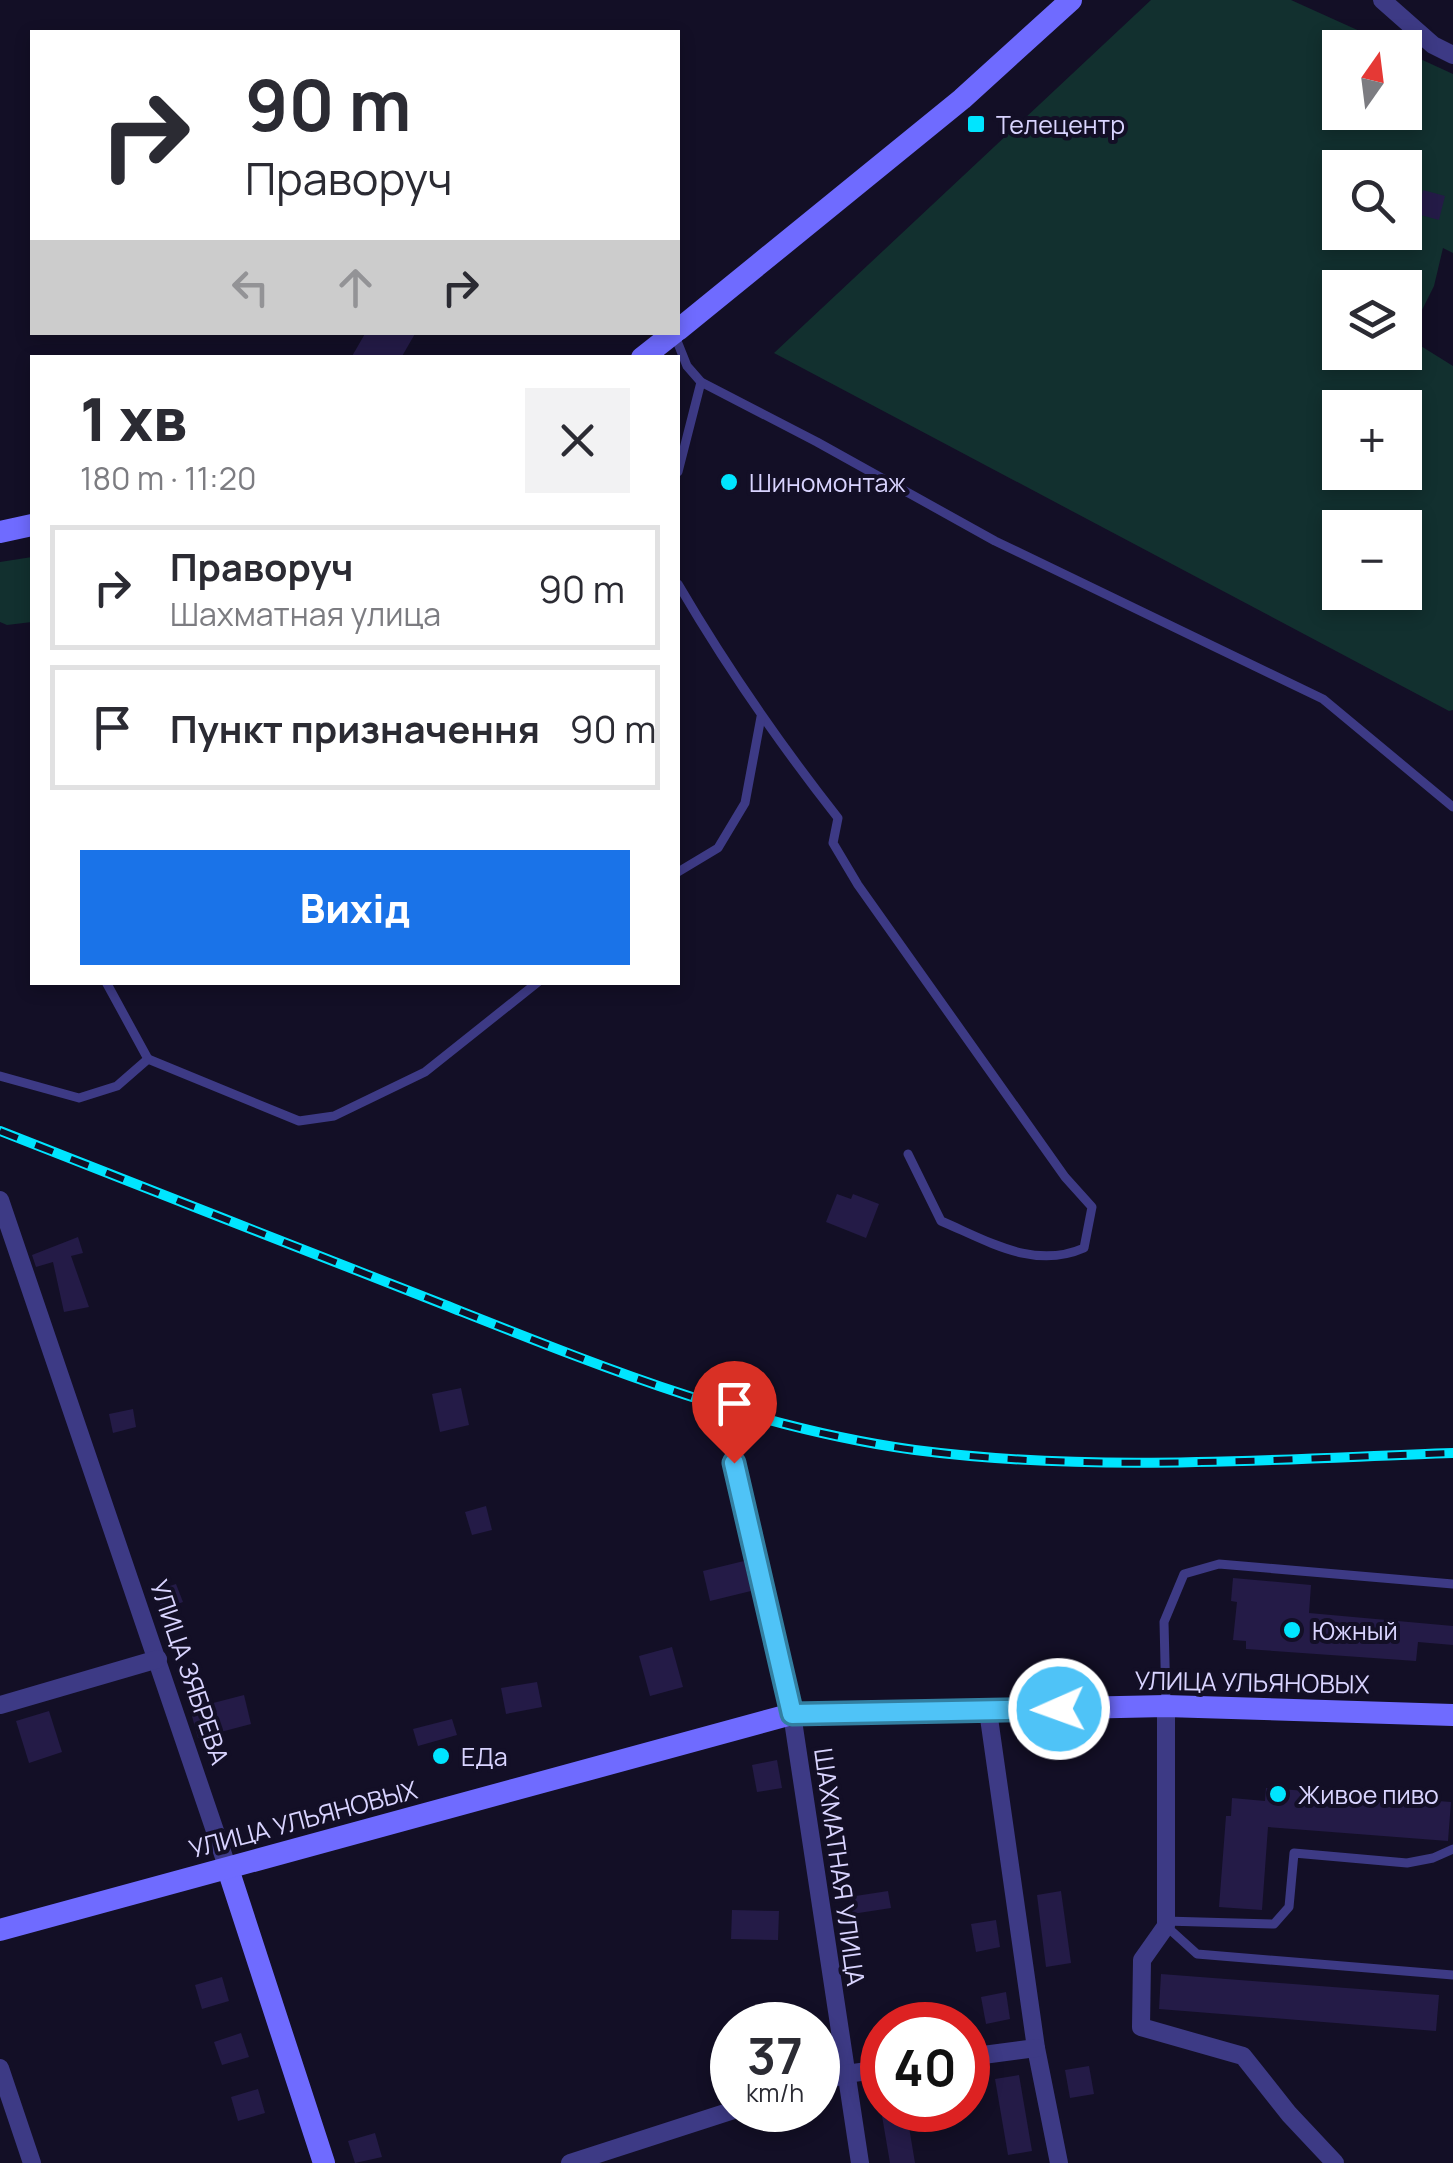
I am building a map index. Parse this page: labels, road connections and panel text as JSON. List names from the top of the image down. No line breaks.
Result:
{"streets":{"street":["УЛИЦА ЗЯБРЕВА","УЛИЦА УЛЬЯНОВЫХ","ШАХМАТНАЯ УЛИЦА"]},"crossings":[["УЛИЦА ЗЯБРЕВА","УЛИЦА УЛЬЯНОВЫХ"],["УЛИЦА УЛЬЯНОВЫХ","ШАХМАТНАЯ УЛИЦА"]],"places":{"transit":["Телецентр"],"other":["Шиномонтаж","Южный","ЕДа","Живое пиво"]},"north":"top","page":{"map_buttons":["+","−"],"turn":["90 m","Праворуч"],"heading":["1 хв","180 m · 11:20"],"list":[{"name":"Праворуч","note":"Шахматная улица","value":"90 m"},{"name":"Пункт призначення","value":"90 m"}],"buttons":"Вихід","speed":"37 km/h","limit":"40"}}
